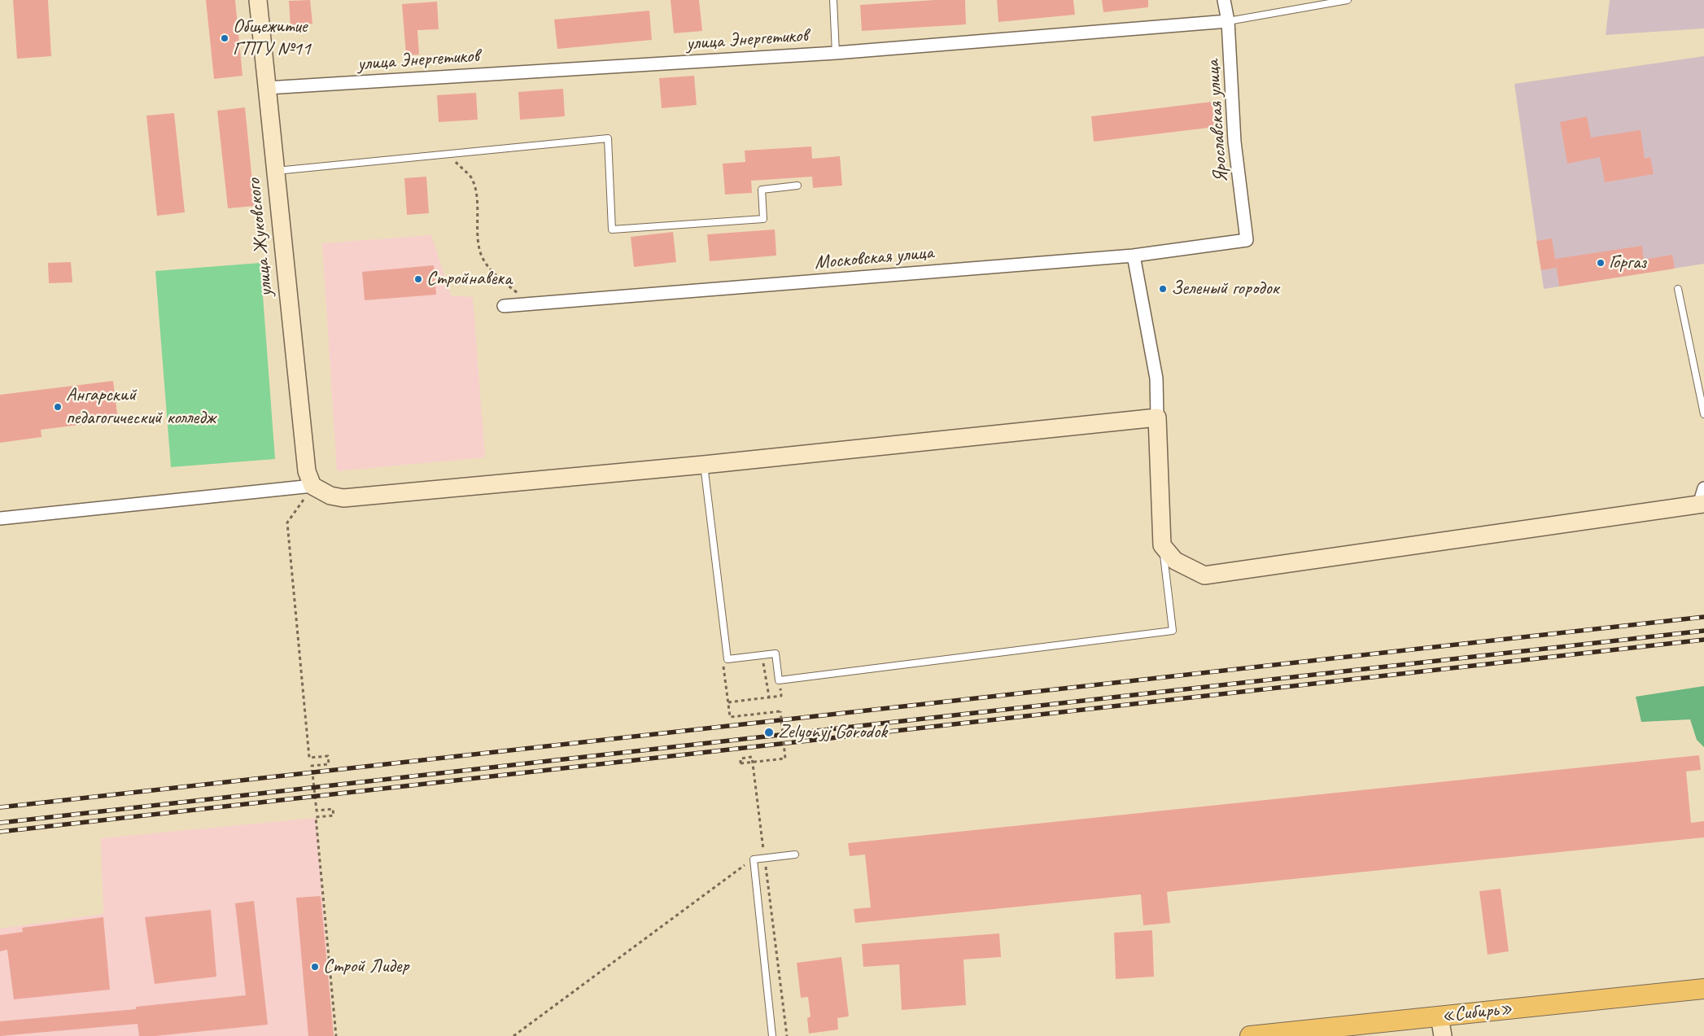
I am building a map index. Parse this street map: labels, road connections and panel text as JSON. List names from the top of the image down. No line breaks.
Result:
{"streets":{"main road":["«Сибирь»"],"street":["улица Энергетиков","Ярославская улица","улица Жуковского","Московская улица"]},"crossings":[["улица Энергетиков","Ярославская улица"],["улица Энергетиков","улица Жуковского"],["Ярославская улица","Московская улица"]],"places":["Общежитие ГПТУ №11","Горгаз","Стройнавека","Зеленый городок","Ангарский педагогический колледж","Zelyonyj Gorodok","Строй Лидер"]}
